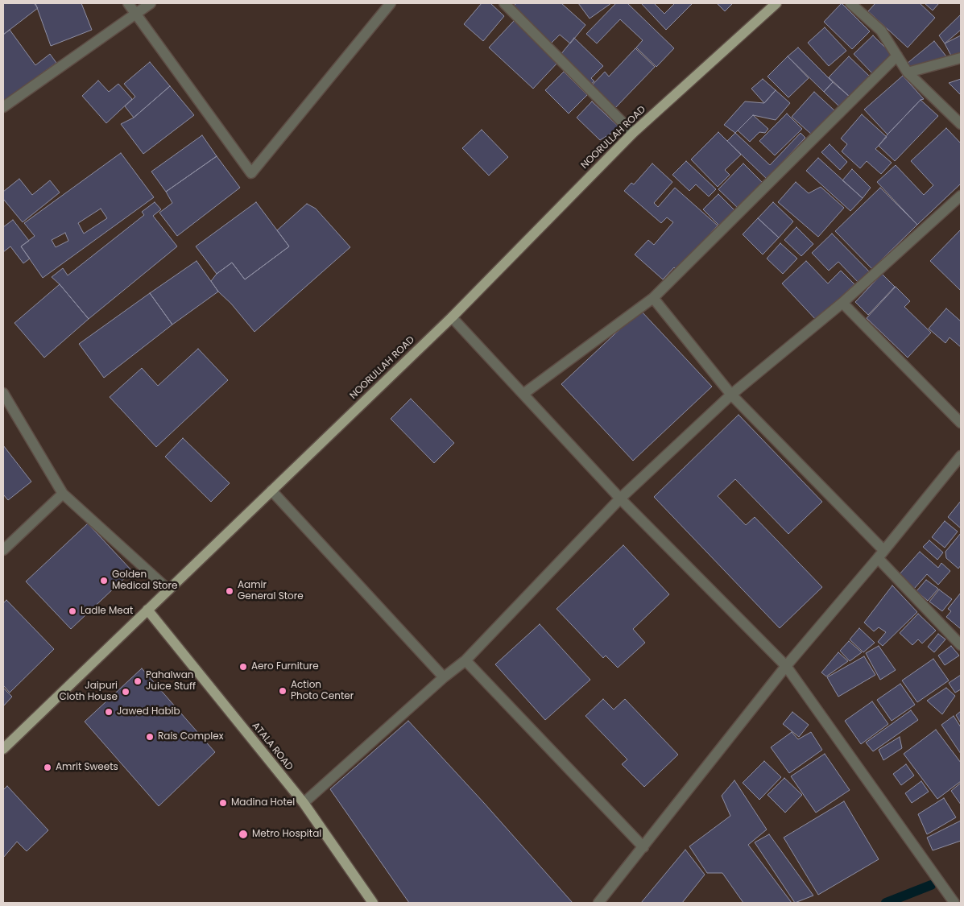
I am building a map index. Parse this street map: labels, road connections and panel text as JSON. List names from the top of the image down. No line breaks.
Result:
{"streets":{"main road":["NOORULLAH ROAD","ATALA ROAD"]},"crossings":[["NOORULLAH ROAD","ATALA ROAD"]],"places":["Golden Medical Store","Aamir General Store","Ladle Meat","Aero Furniture","Pahalwan Juice Stuff","Action Photo Center","Jaipuri Cloth House","Jawed Habib","Rais Complex","Amrit Sweets","Madina Hotel","Metro Hospital"]}
